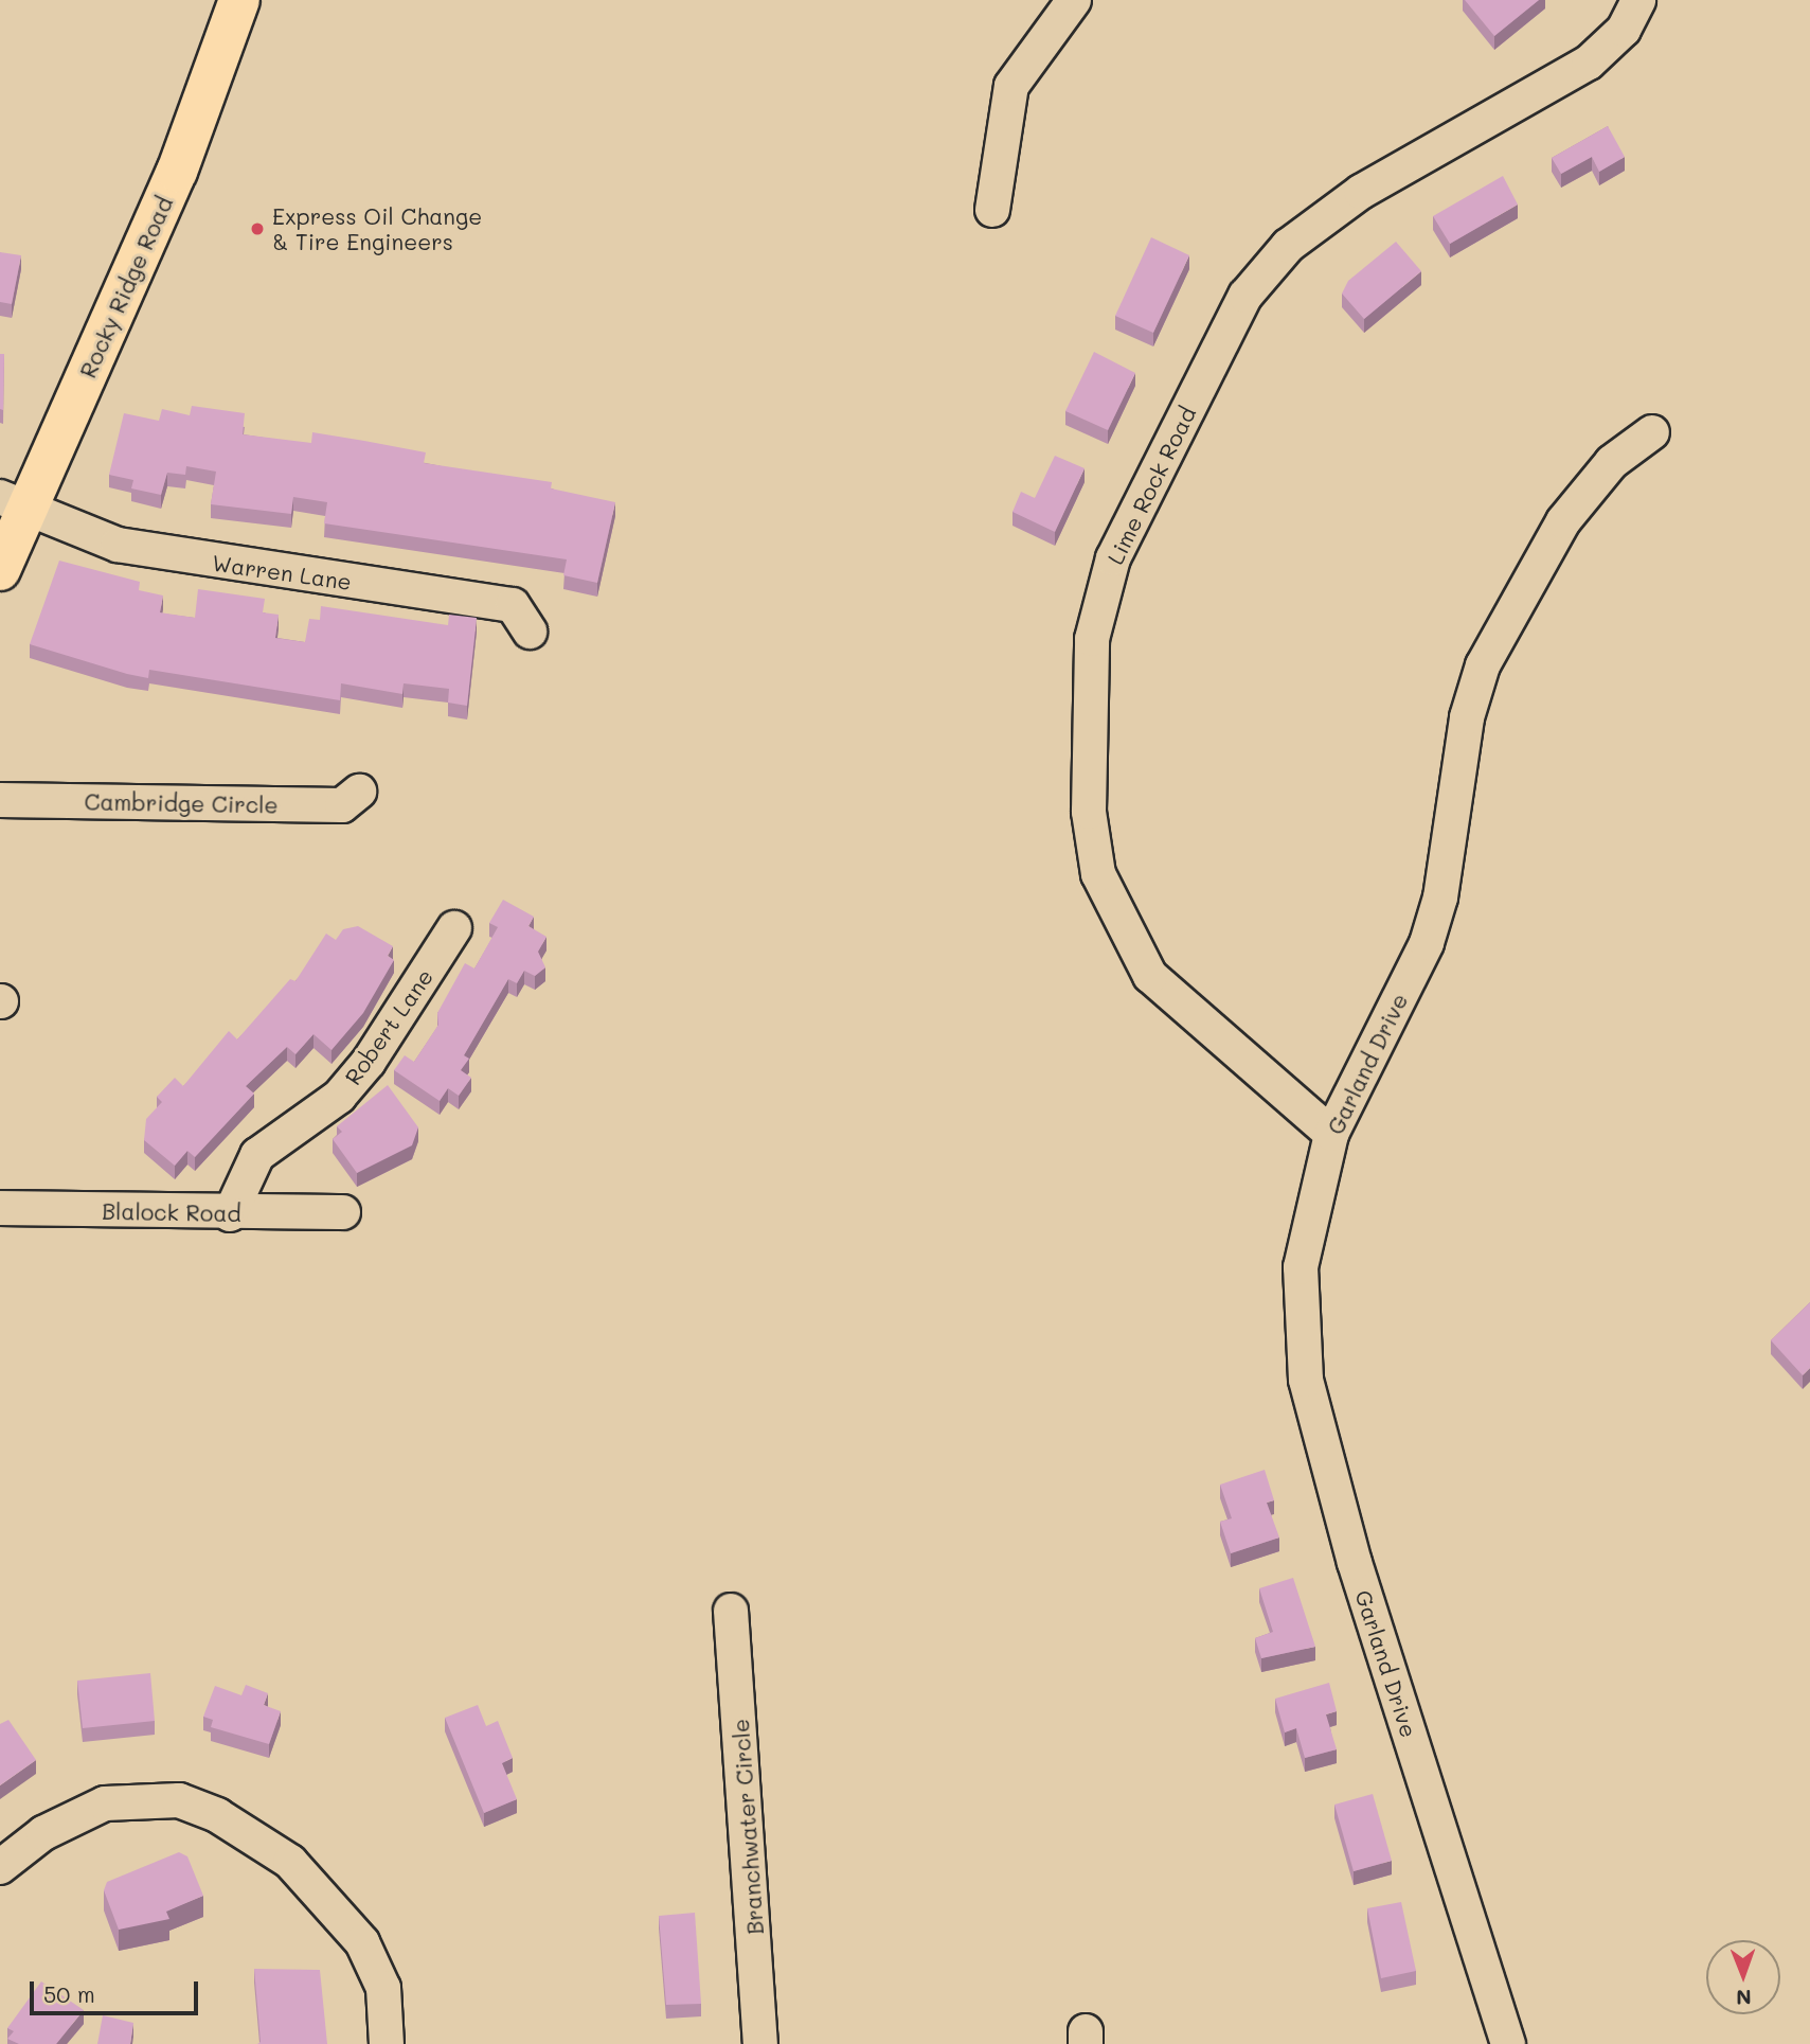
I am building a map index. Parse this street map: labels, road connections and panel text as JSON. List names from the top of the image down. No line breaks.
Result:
{"streets":{"main road":["Rocky Ridge Road"],"street":["Lime Rock Road","Warren Lane","Cambridge Circle","Robert Lane","Garland Drive","Blalock Road","Branchwater Circle"]},"crossings":[["Rocky Ridge Road","Warren Lane"],["Lime Rock Road","Garland Drive"],["Robert Lane","Blalock Road"]],"places":["Express Oil Change & Tire Engineers"],"scale_bar":"50 m","north":"bottom"}
